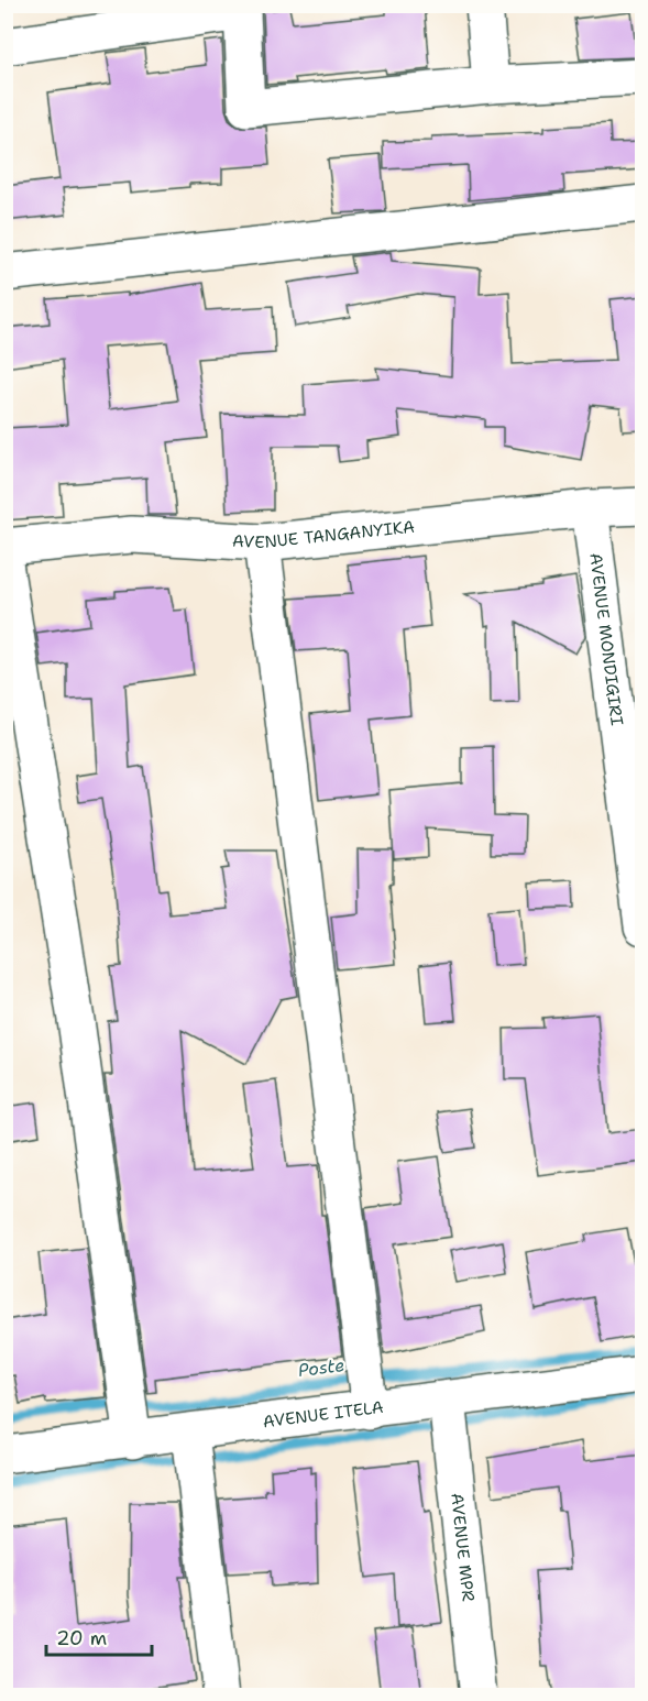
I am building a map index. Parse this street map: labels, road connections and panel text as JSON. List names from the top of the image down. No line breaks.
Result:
{"streets":{"street":["AVENUE TANGANYIKA","AVENUE MONDIGIRI","AVENUE ITELA","AVENUE MPR"]},"crossings":[["AVENUE TANGANYIKA","AVENUE MONDIGIRI"],["AVENUE ITELA","AVENUE MPR"]],"water":["Poste"],"scale_bar":"20 m"}
